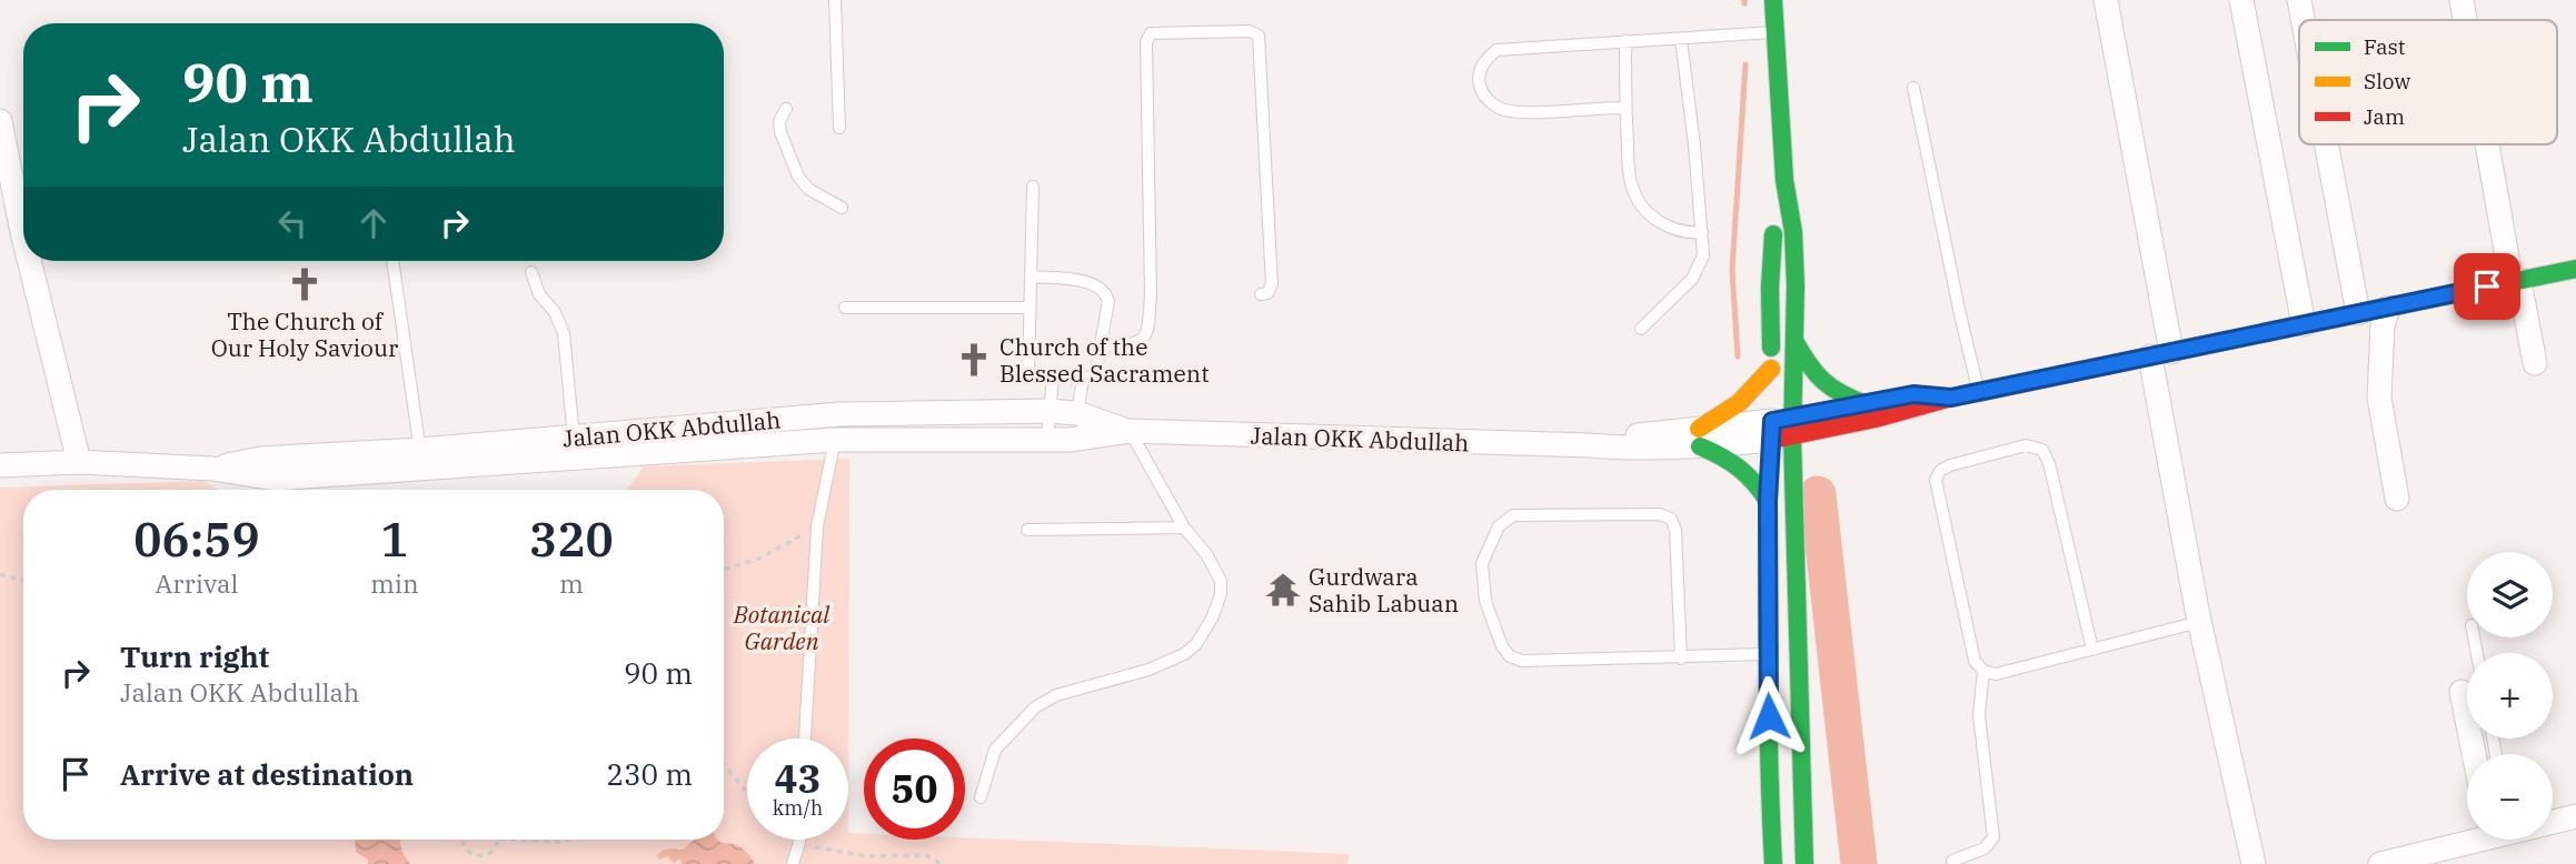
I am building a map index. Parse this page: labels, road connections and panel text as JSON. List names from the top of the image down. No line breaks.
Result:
{"streets":{"main road":["Jalan OKK Abdullah"]},"parks":["Botanical Garden"],"places":{"church":["The Church of Our Holy Saviour","Church of the Blessed Sacrament"],"temple":["Gurdwara Sahib Labuan"]},"legend":["Fast","Slow","Jam"],"page":{"turn":["90 m","Jalan OKK Abdullah"],"eta":["06:59","Arrival","1","min","320","m"],"map_buttons":["+","−"],"list":[{"name":"Turn right","note":"Jalan OKK Abdullah","value":"90 m"},{"name":"Arrive at destination","value":"230 m"}],"speed":"43 km/h","limit":"50"}}
